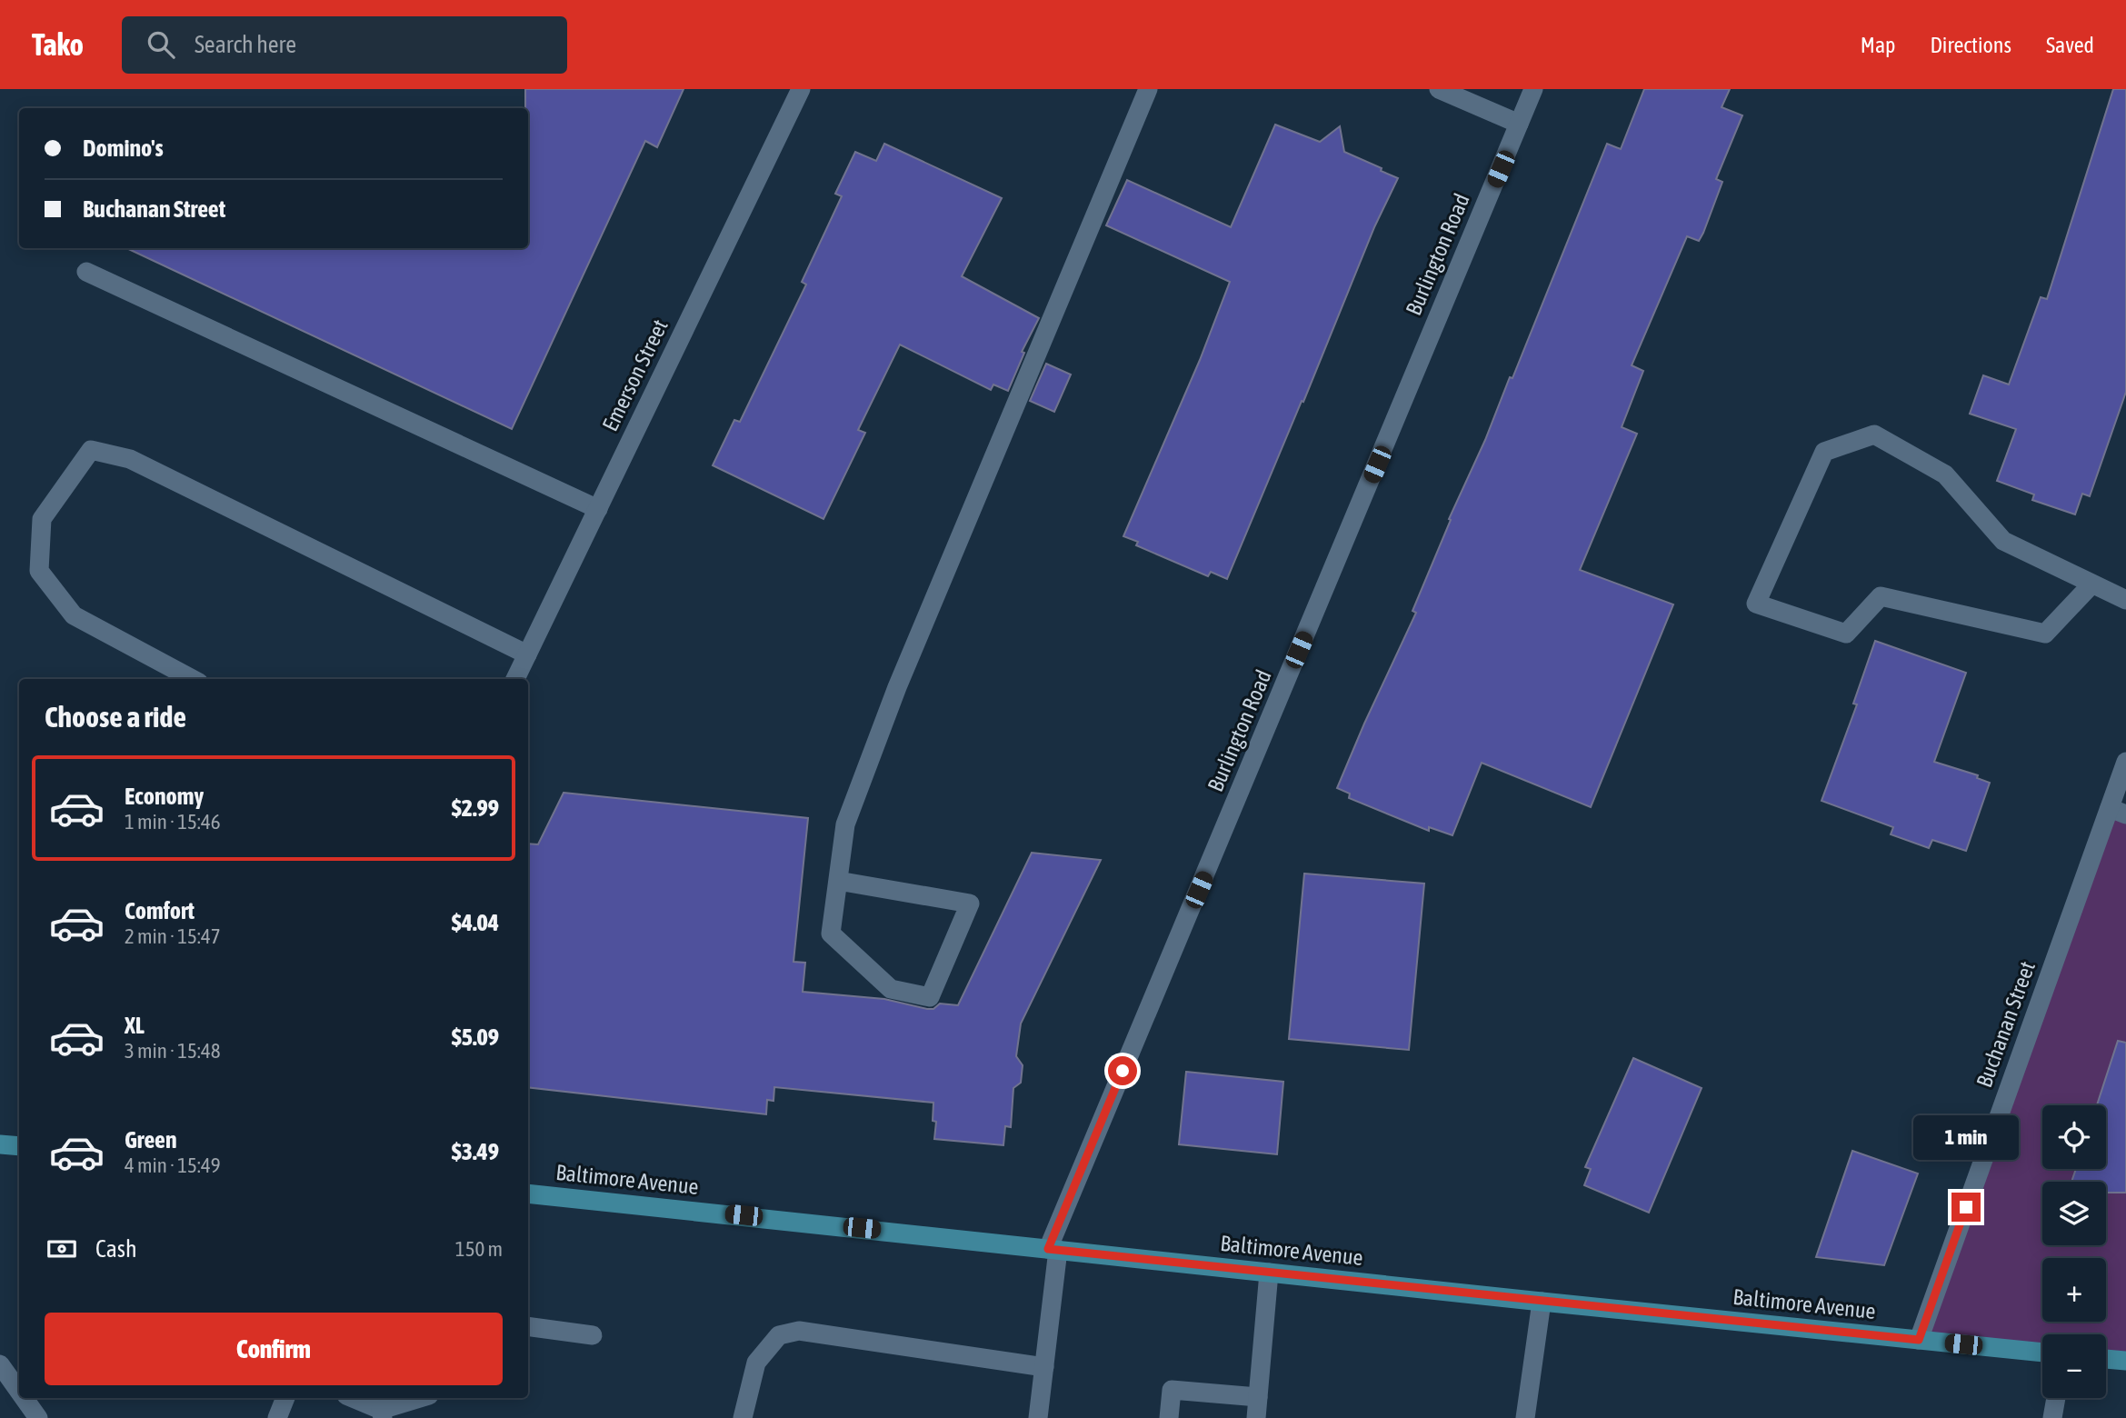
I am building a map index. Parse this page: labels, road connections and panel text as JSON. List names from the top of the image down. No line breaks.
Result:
{"streets":{"main road":["Baltimore Avenue"],"street":["Burlington Road","Emerson Street","Buchanan Street"]},"crossings":[["Burlington Road","Baltimore Avenue"],["Buchanan Street","Baltimore Avenue"]],"page":{"header":"Tako","search":"Search here","nav":["Map","Directions","Saved"],"banner":["Domino's","Buchanan Street"],"heading":"Choose a ride","list":[{"name":"Economy","note":"1 min · 15:46","value":"$2.99"},{"name":"Comfort","note":"2 min · 15:47","value":"$4.04"},{"name":"XL","note":"3 min · 15:48","value":"$5.09"},{"name":"Green","note":"4 min · 15:49","value":"$3.49"}],"map_buttons":["+","−"],"bubble":"1 min","pay":["Cash","150 m"],"buttons":"Confirm"}}
